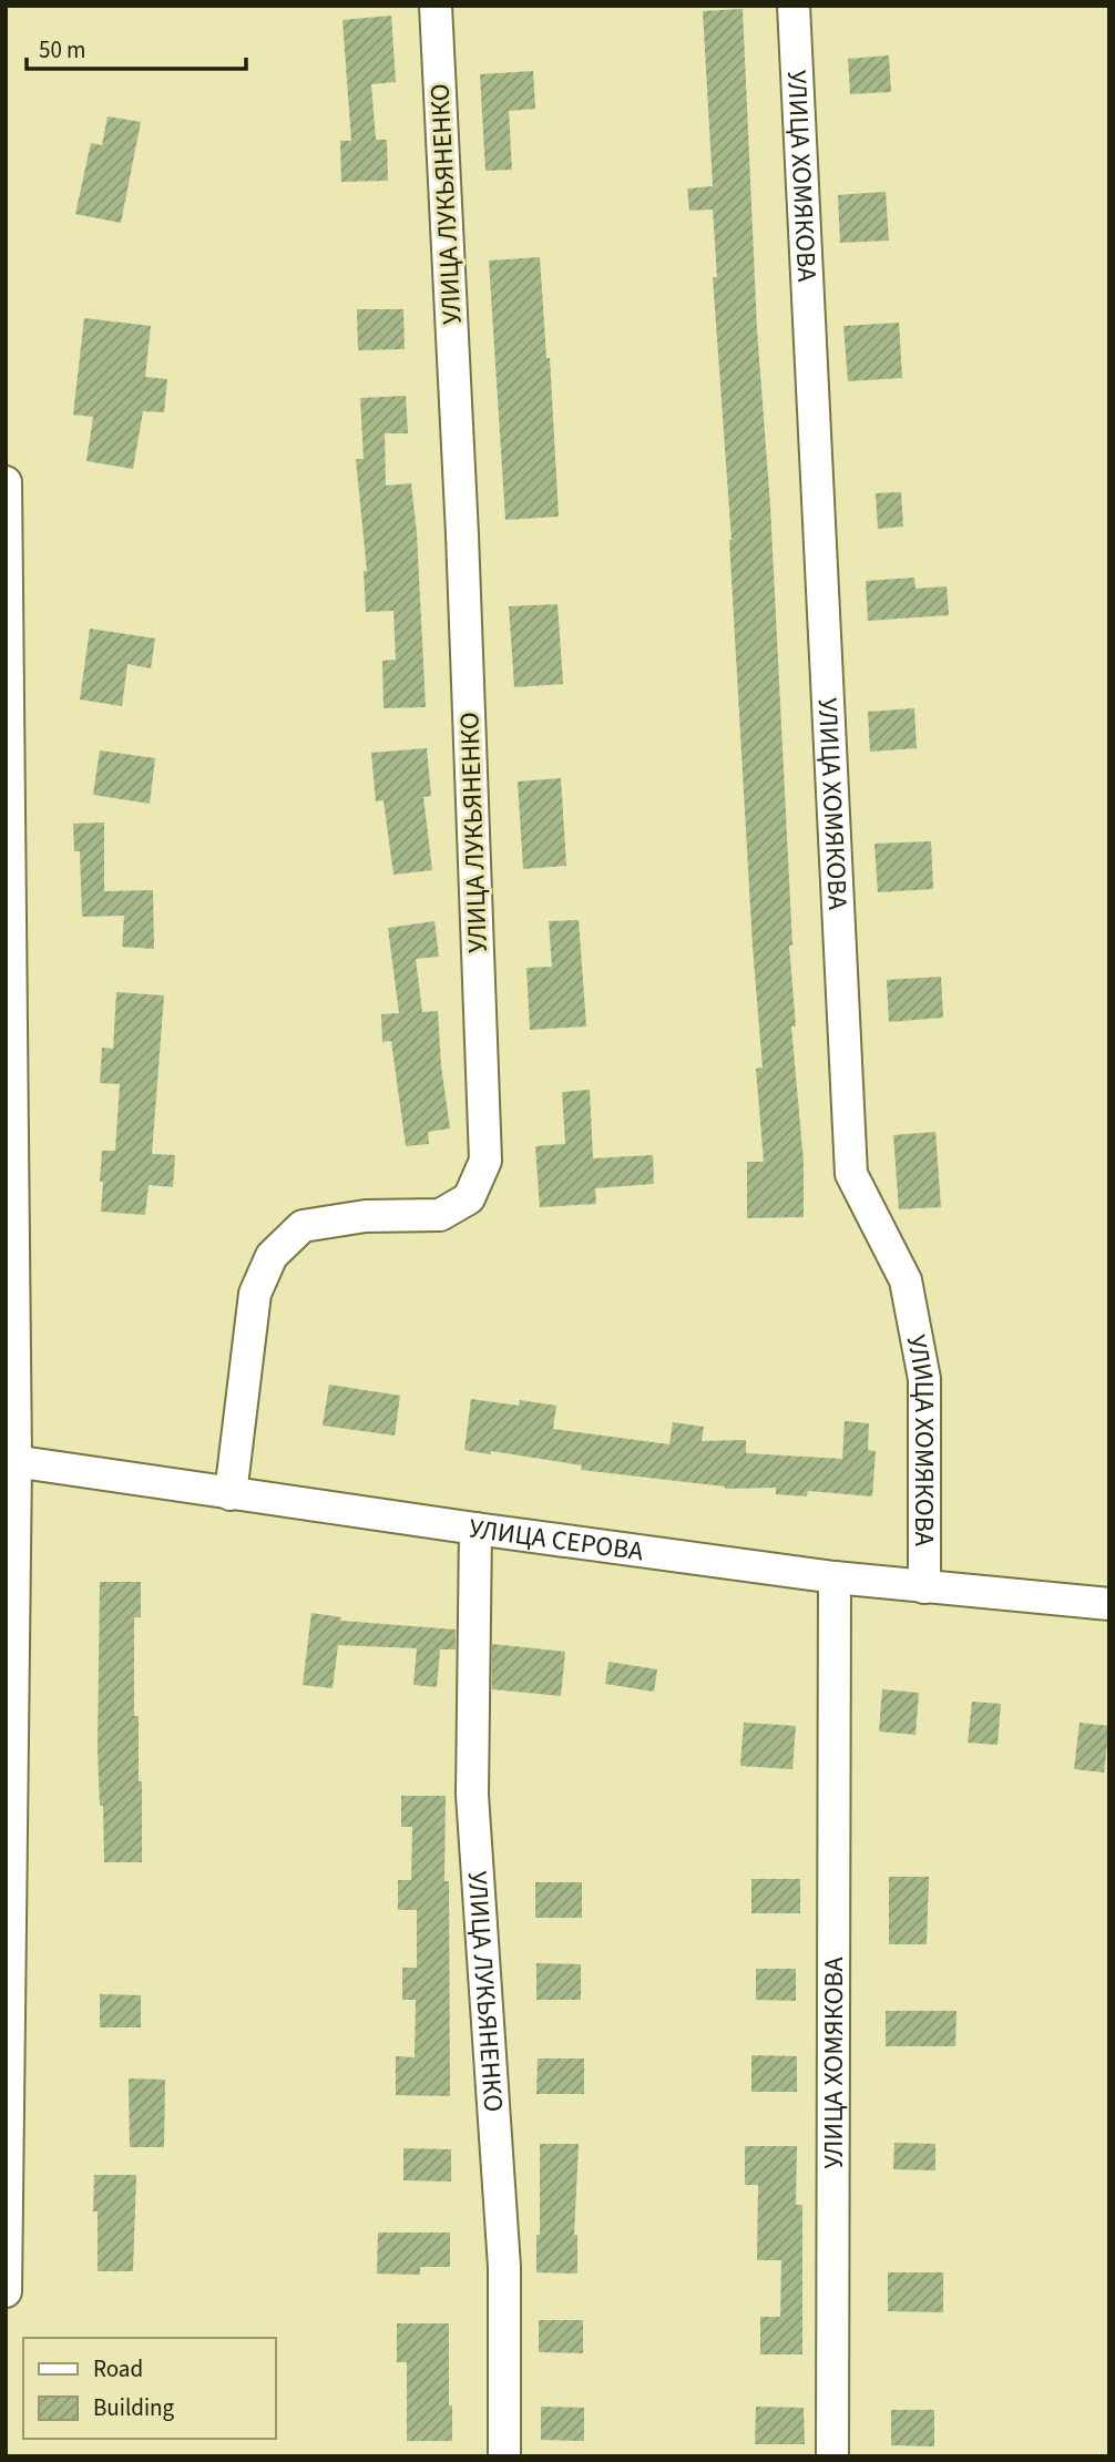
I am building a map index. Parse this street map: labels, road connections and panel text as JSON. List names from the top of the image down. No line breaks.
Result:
{"streets":{"street":["УЛИЦА ХОМЯКОВА","УЛИЦА ЛУКЬЯНЕНКО","УЛИЦА СЕРОВА"]},"crossings":[["УЛИЦА ХОМЯКОВА","УЛИЦА СЕРОВА"],["УЛИЦА ЛУКЬЯНЕНКО","УЛИЦА СЕРОВА"]],"legend":["Road","Building"],"scale_bar":"50 m"}
